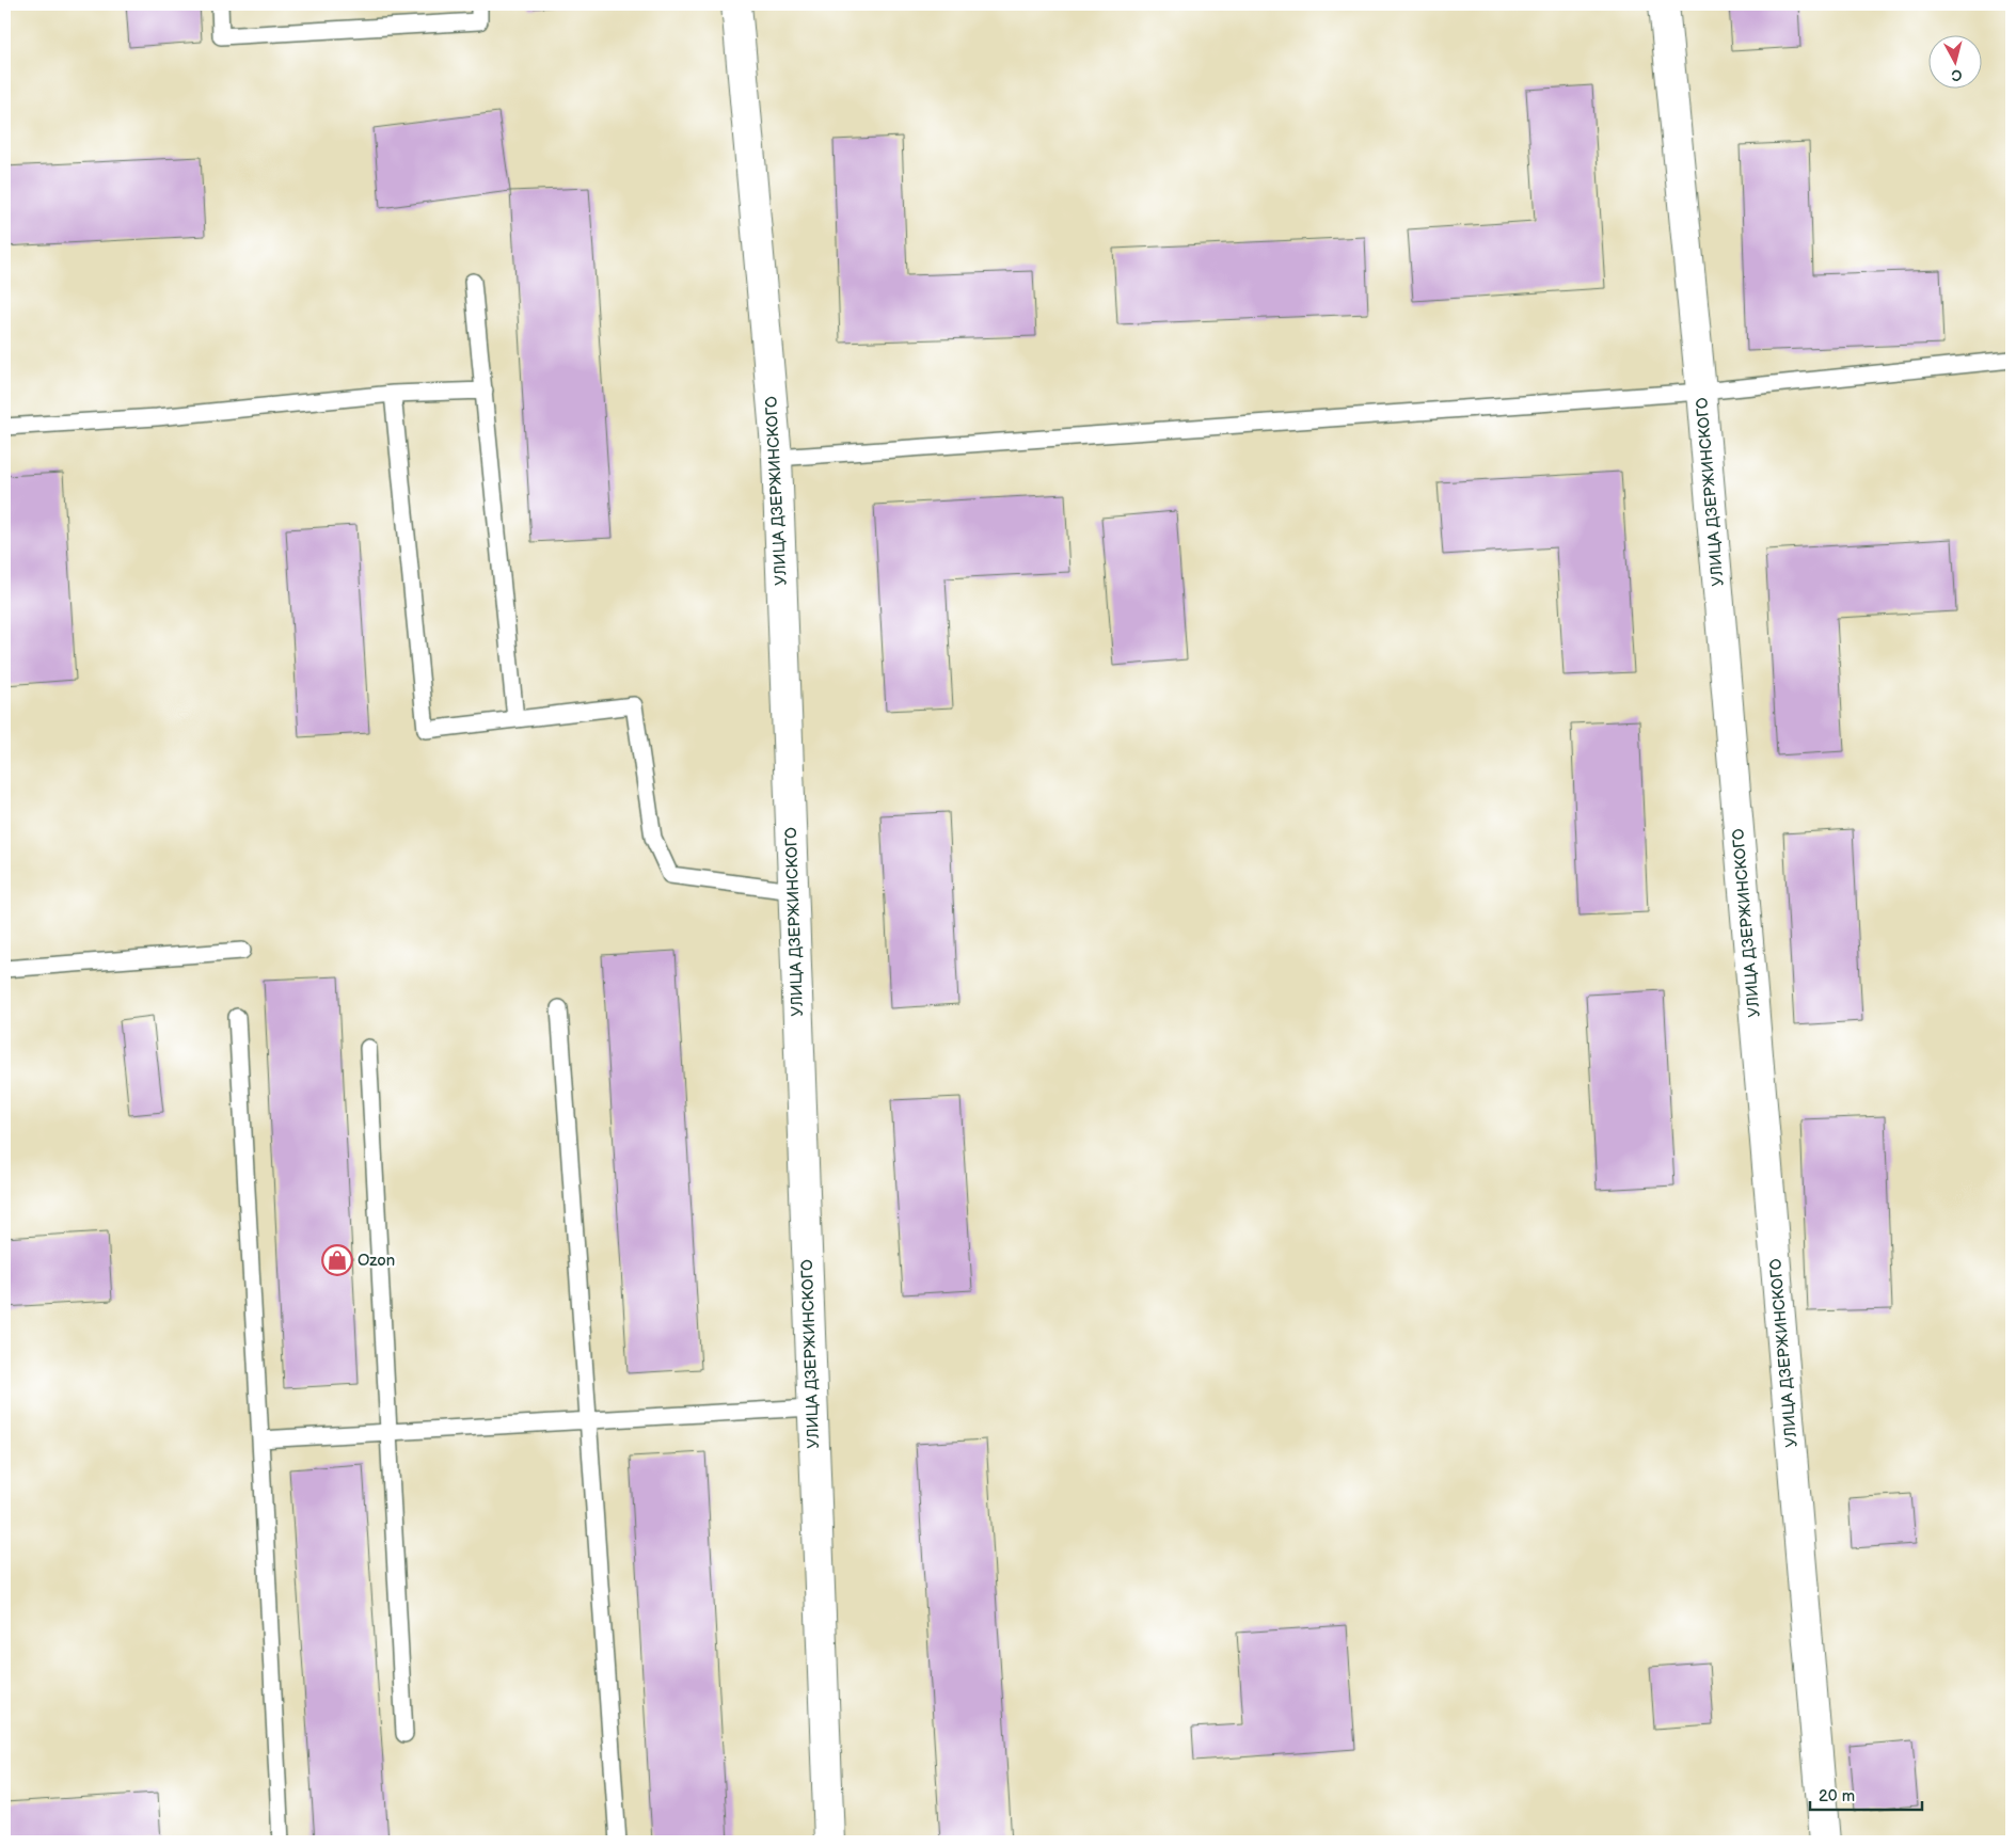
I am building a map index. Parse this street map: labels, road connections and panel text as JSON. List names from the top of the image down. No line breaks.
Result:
{"streets":{"street":["УЛИЦА ДЗЕРЖИНСКОГО"]},"places":{"shop":["Ozon"]},"scale_bar":"20 m","north":"bottom"}
